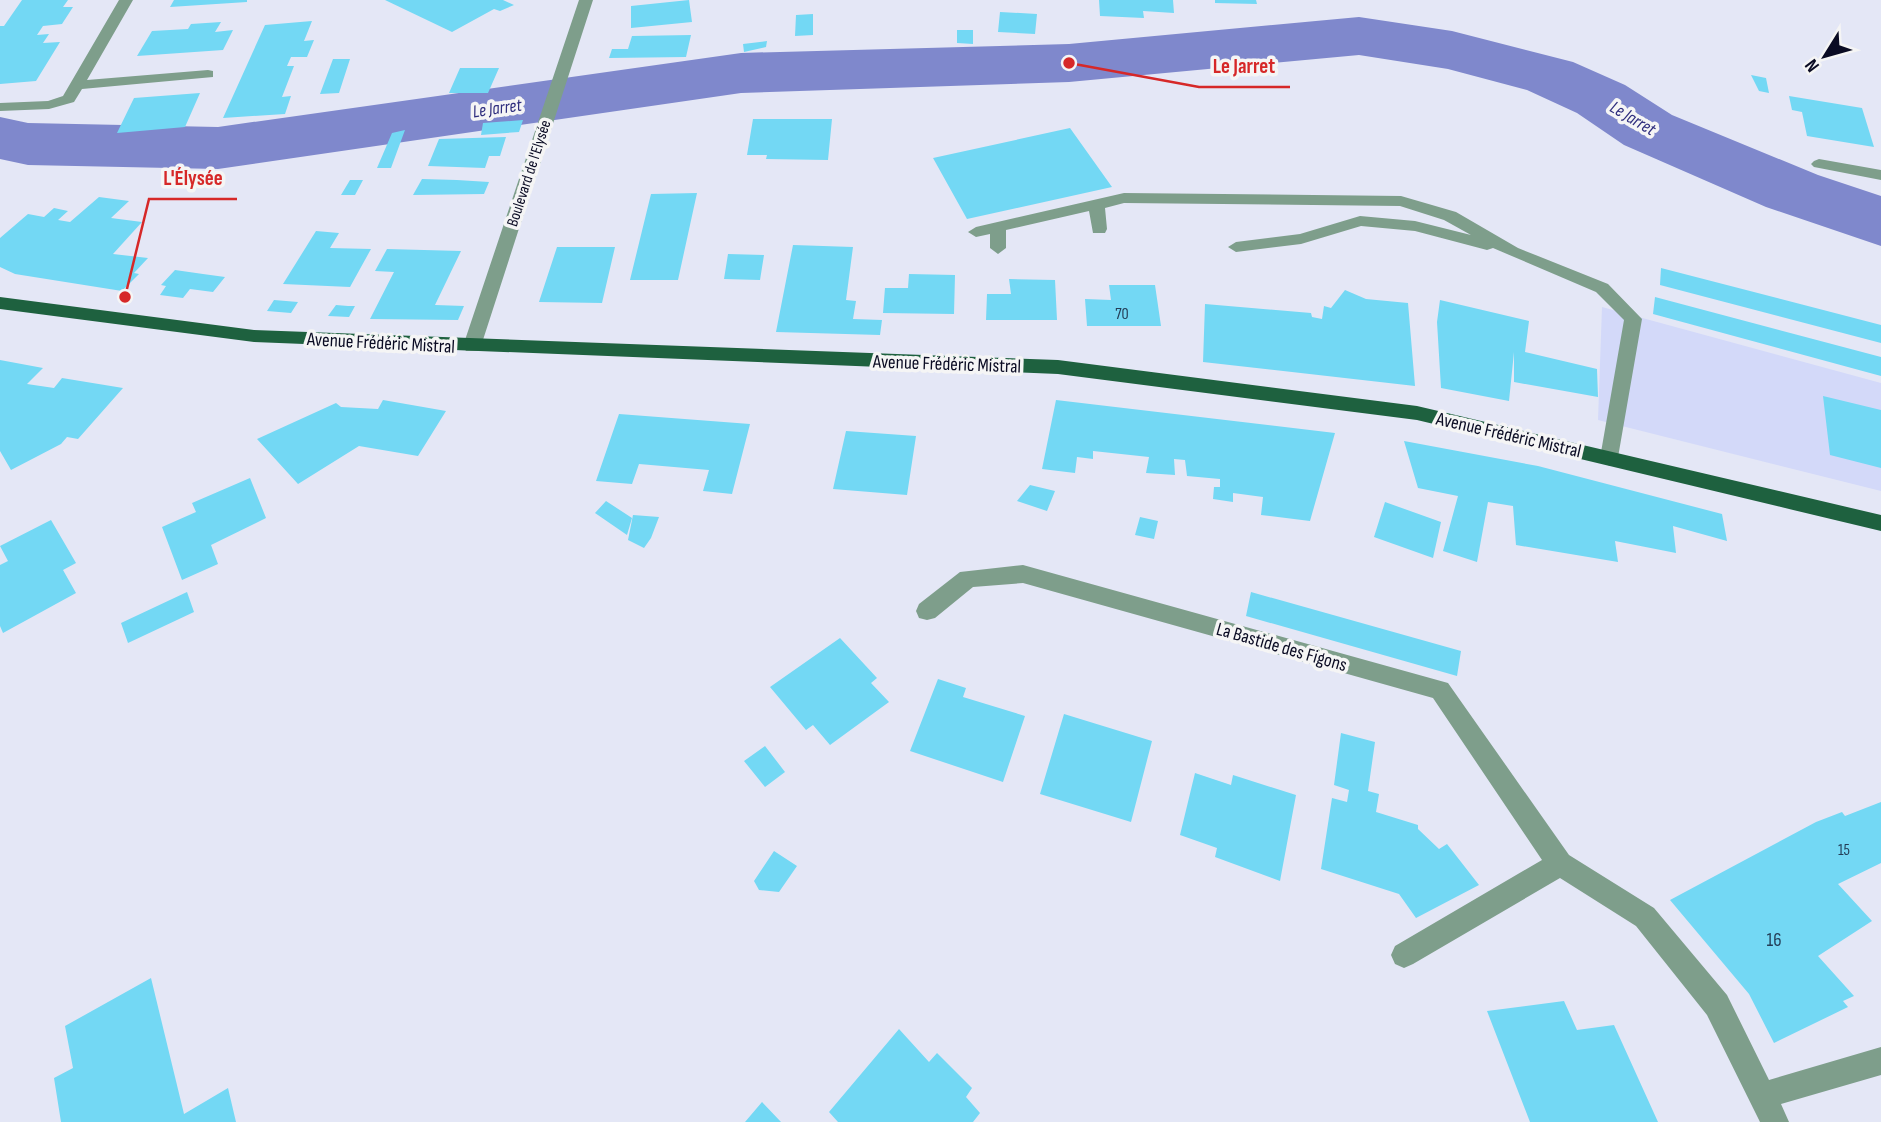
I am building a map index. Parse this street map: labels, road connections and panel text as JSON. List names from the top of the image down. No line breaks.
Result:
{"streets":{"main road":["Avenue Frédéric Mistral"],"street":["Boulevard de l'Elysée","La Bastide des Figons"]},"crossings":[["Boulevard de l'Elysée","Avenue Frédéric Mistral"]],"water":["Le Jarret"],"places":["Le Jarret","L'Élysée"],"house_numbers":["70","15","16"],"north":"bottom left"}
